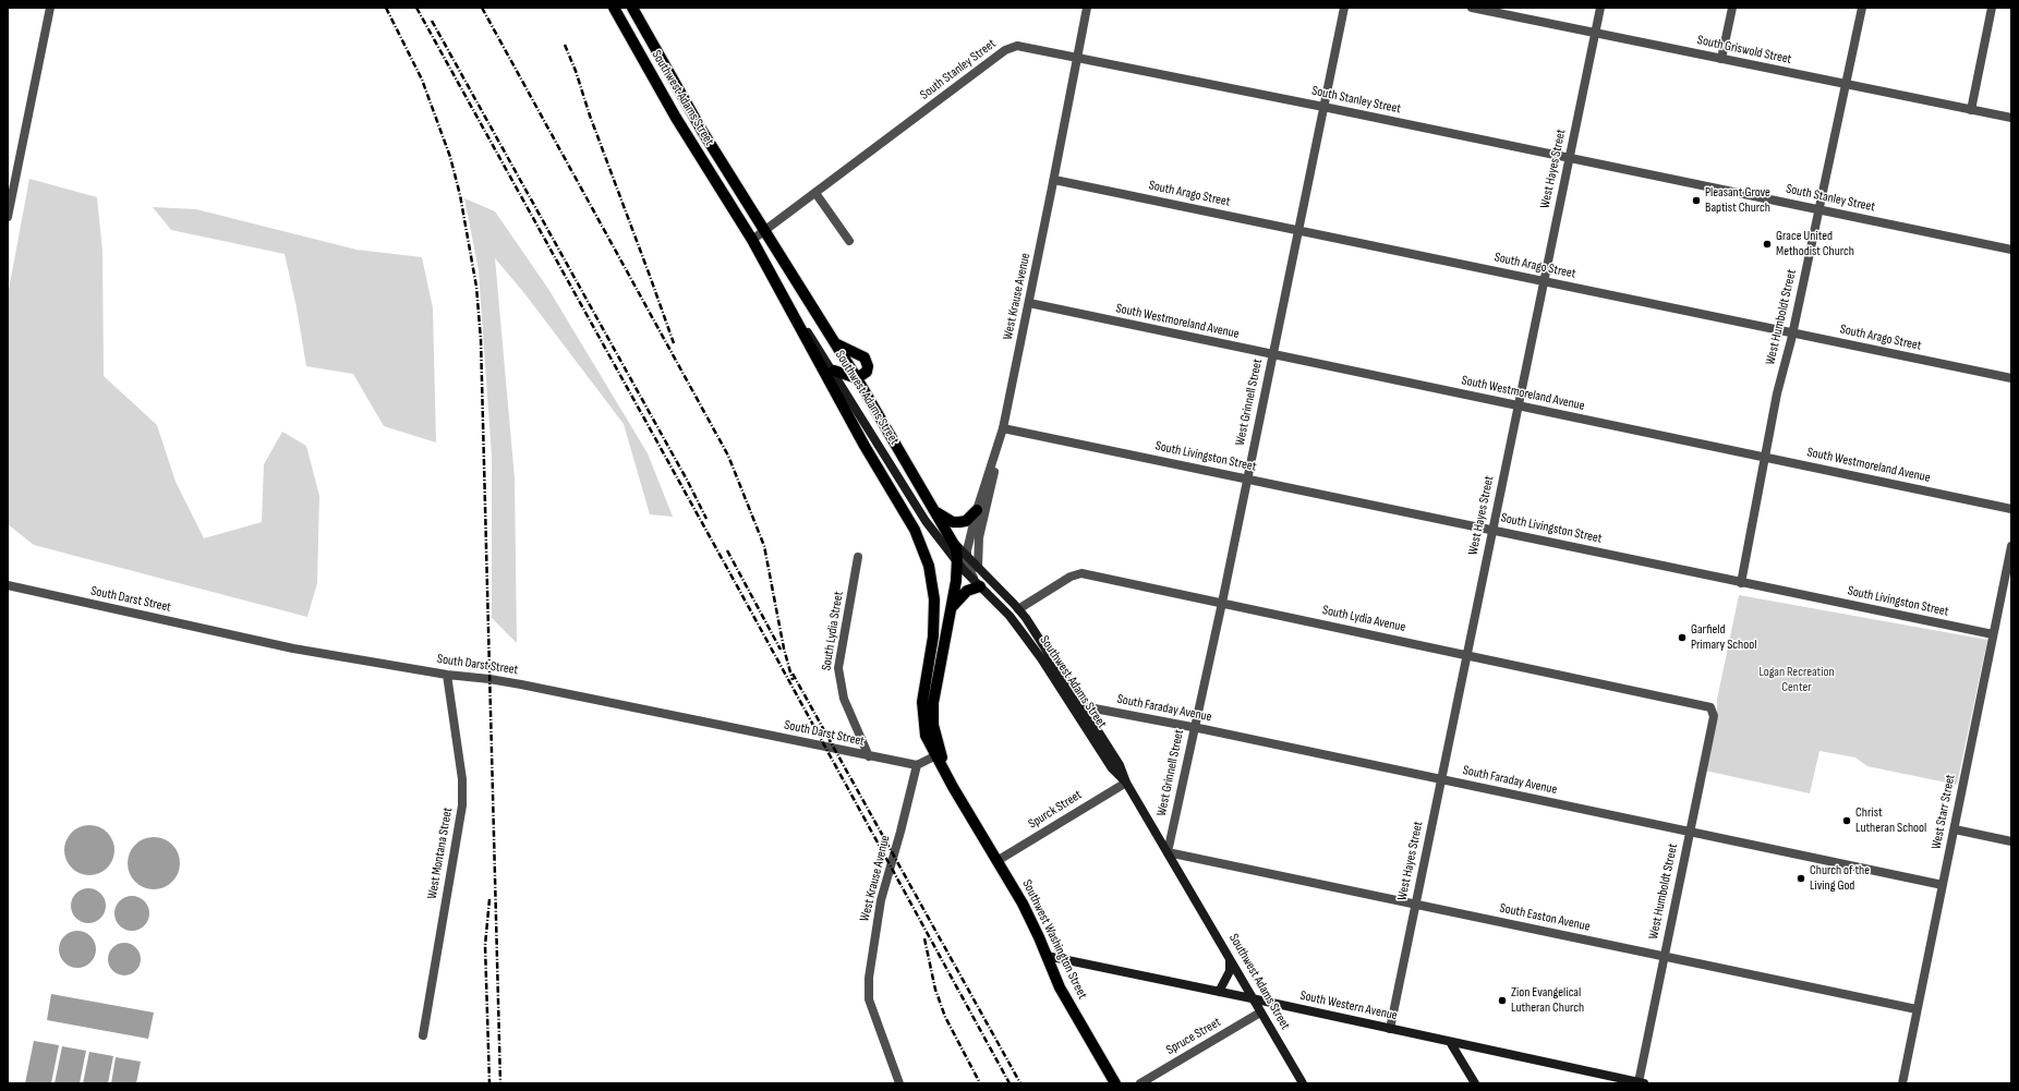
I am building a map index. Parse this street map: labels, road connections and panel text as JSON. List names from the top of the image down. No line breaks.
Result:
{"streets":{"main road":["Southwest Adams Street","Southwest Washington Street","South Western Avenue"],"street":["South Griswold Street","South Stanley Street","West Hayes Street","South Arago Street","West Krause Avenue","West Humboldt Street","South Westmoreland Avenue","West Grinnell Street","South Livingston Street","South Darst Street","South Lydia Avenue","South Lydia Street","South Faraday Avenue","Spurck Street","West Starr Street","West Montana Street","South Easton Avenue","Spruce Street"]},"crossings":[["South Griswold Street","West Hayes Street"],["South Griswold Street","West Humboldt Street"],["South Stanley Street","Southwest Adams Street"],["South Stanley Street","West Hayes Street"],["South Stanley Street","West Krause Avenue"],["South Stanley Street","West Humboldt Street"],["South Stanley Street","West Grinnell Street"],["Southwest Adams Street","West Krause Avenue"],["Southwest Adams Street","West Grinnell Street"],["Southwest Adams Street","South Lydia Avenue"],["Southwest Adams Street","South Faraday Avenue"],["Southwest Adams Street","Spurck Street"],["Southwest Adams Street","South Easton Avenue"],["Southwest Adams Street","Southwest Washington Street"],["Southwest Adams Street","South Western Avenue"],["Southwest Adams Street","Spruce Street"],["West Hayes Street","South Arago Street"],["West Hayes Street","South Westmoreland Avenue"],["West Hayes Street","South Livingston Street"],["West Hayes Street","South Lydia Avenue"],["West Hayes Street","South Faraday Avenue"],["West Hayes Street","South Easton Avenue"],["West Hayes Street","South Western Avenue"],["South Arago Street","West Krause Avenue"],["South Arago Street","West Humboldt Street"],["South Arago Street","West Grinnell Street"],["West Krause Avenue","South Westmoreland Avenue"],["West Krause Avenue","South Livingston Street"],["West Krause Avenue","South Darst Street"],["West Krause Avenue","Southwest Washington Street"],["West Humboldt Street","South Westmoreland Avenue"],["West Humboldt Street","South Livingston Street"],["West Humboldt Street","South Lydia Avenue"],["West Humboldt Street","South Faraday Avenue"],["West Humboldt Street","South Easton Avenue"],["West Humboldt Street","South Western Avenue"],["South Westmoreland Avenue","West Grinnell Street"],["West Grinnell Street","South Livingston Street"],["West Grinnell Street","South Lydia Avenue"],["West Grinnell Street","South Faraday Avenue"],["West Grinnell Street","South Easton Avenue"],["South Livingston Street","West Starr Street"],["South Darst Street","South Lydia Street"],["South Darst Street","West Montana Street"],["South Faraday Avenue","West Starr Street"],["Spurck Street","Southwest Washington Street"],["West Starr Street","South Easton Avenue"],["Southwest Washington Street","South Western Avenue"]],"parks":["Logan Recreation Center"],"places":["Pleasant Grove Baptist Church","Grace United Methodist Church","Garfield Primary School","Christ Lutheran School","Church of the Living God","Zion Evangelical Lutheran Church"]}
